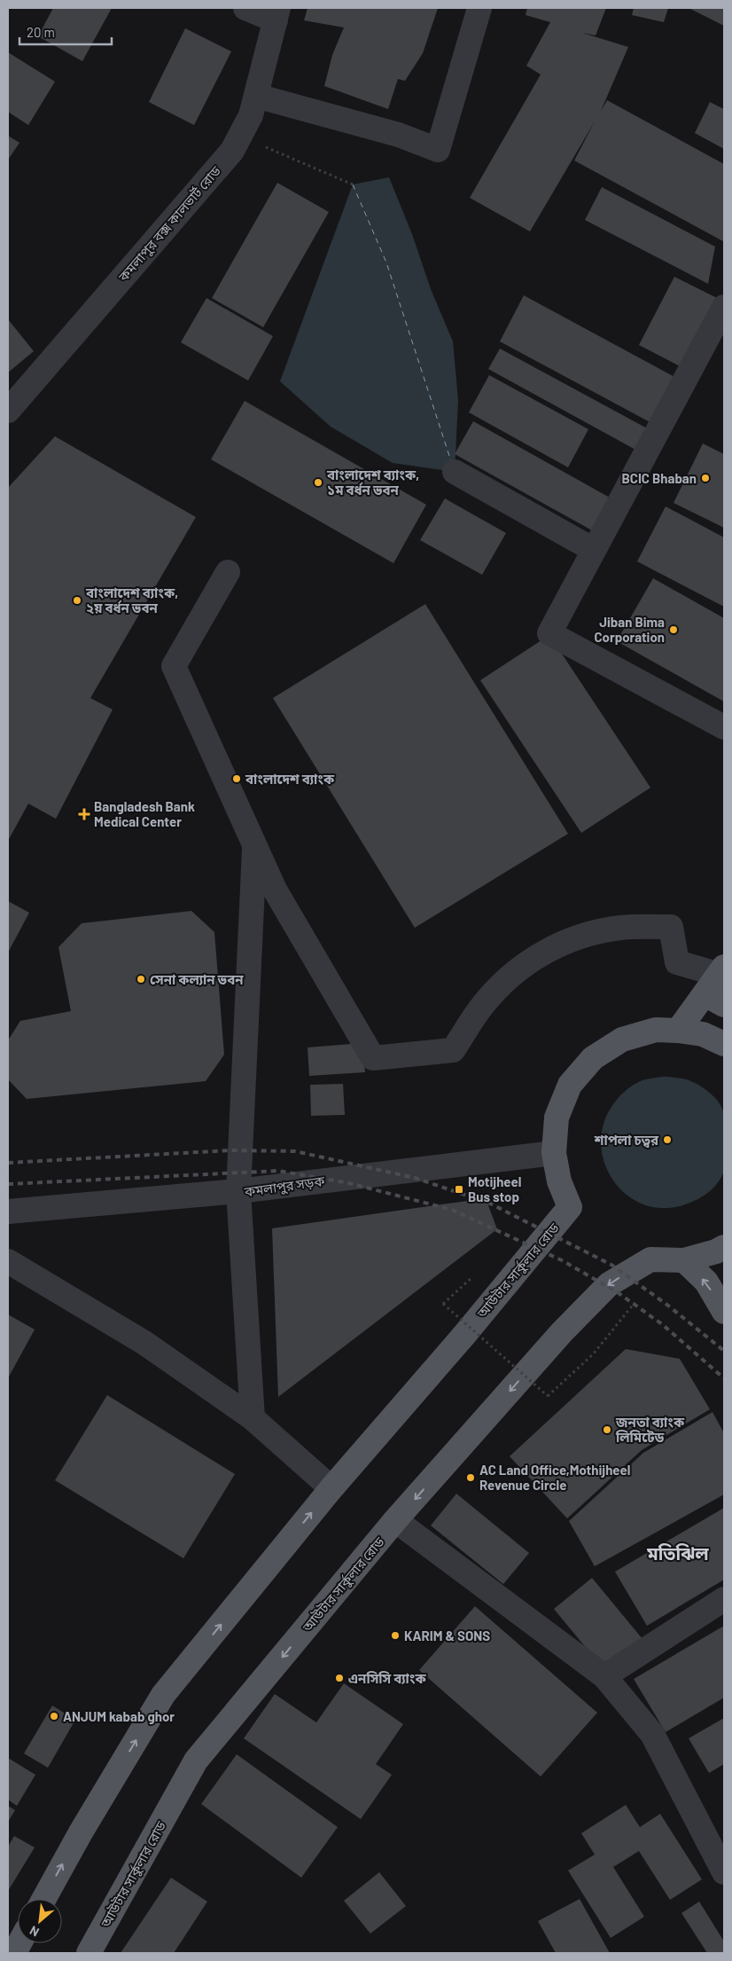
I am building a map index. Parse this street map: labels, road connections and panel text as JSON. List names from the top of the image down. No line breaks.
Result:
{"streets":{"main road":["আউটার সার্কুলার রোড"],"street":["কমলাপুর বক্স কালভার্ট রোড","কমলাপুর সড়ক"]},"crossings":[["কমলাপুর সড়ক","আউটার সার্কুলার রোড"]],"districts":["মতিঝিল"],"places":{"other":["BCIC Bhaban","বাংলাদেশ ব্যাংক, ১ম বর্ধন ভবন","বাংলাদেশ ব্যাংক, ২য় বর্ধন ভবন","Jiban Bima Corporation","বাংলাদেশ ব্যাংক","সেনা কল্যান ভবন","শাপলা চত্বর","জনতা ব্যাংক লিমিটেড","AC Land Office,Mothijheel Revenue Circle","KARIM & SONS","এনসিসি ব্যাংক","ANJUM kabab ghor"],"health":["Bangladesh Bank Medical Center"],"transit":["Motijheel Bus stop"]},"scale_bar":"20 m","north":"bottom left"}
